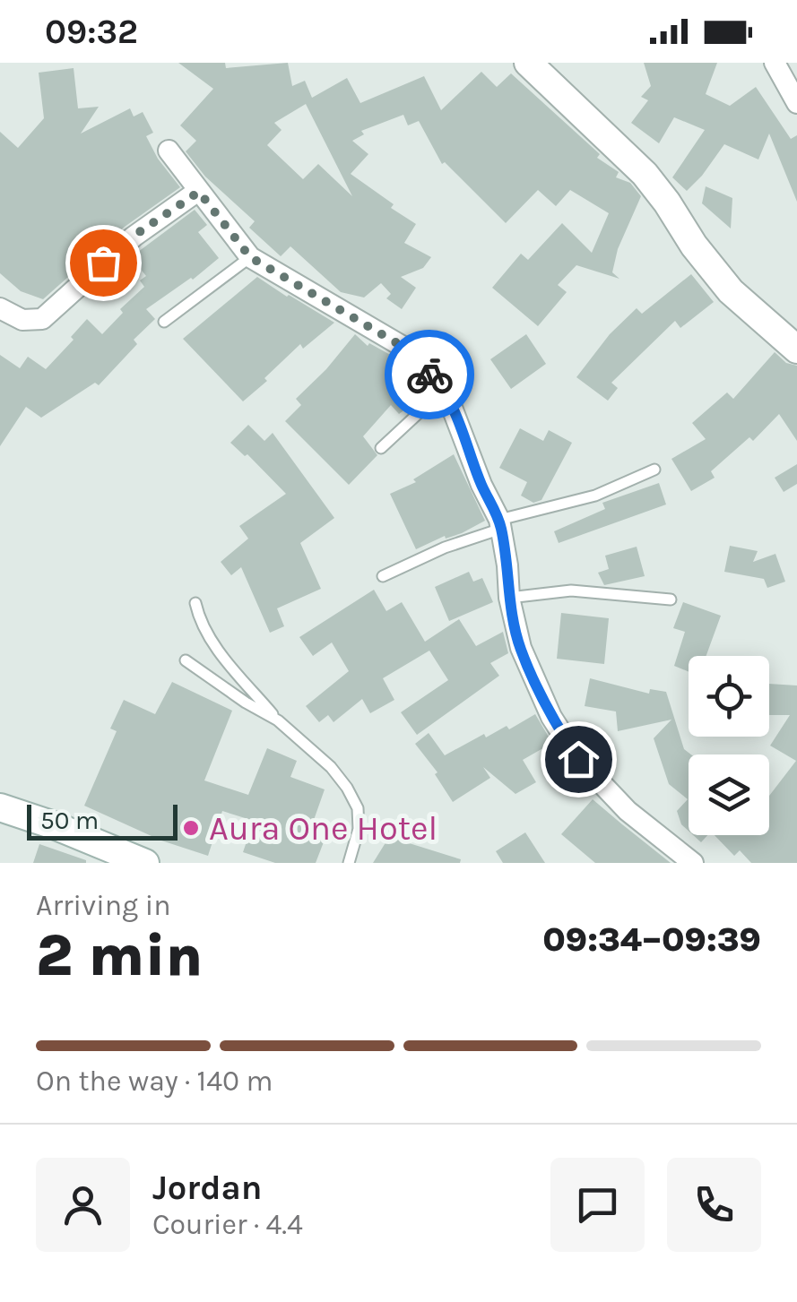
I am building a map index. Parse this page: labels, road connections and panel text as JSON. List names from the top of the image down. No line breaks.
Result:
{"places":["Aura One Hotel"],"scale_bar":"50 m","page":{"status":"09:32","scale":"50 m","heading":["2 min","Arriving in","09:34–09:39"],"panel":["Jordan","Courier · 4.4"],"bar":"On the way · 140 m"}}
